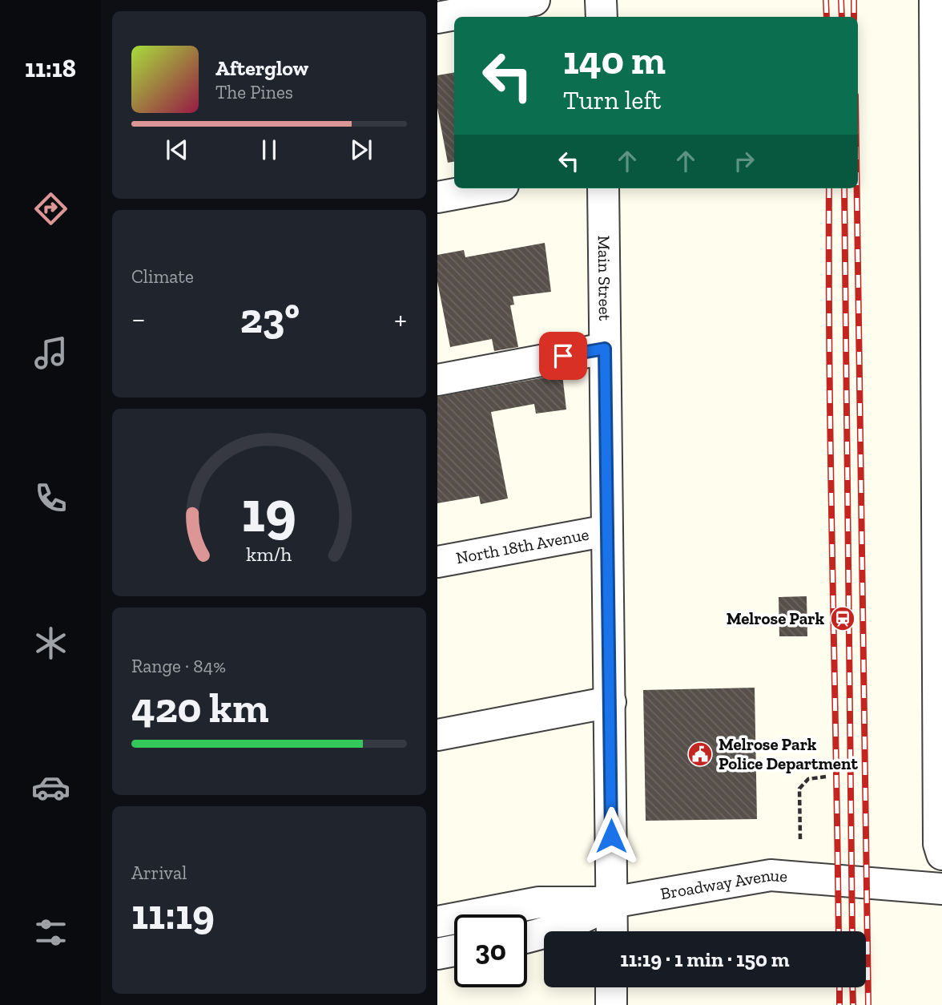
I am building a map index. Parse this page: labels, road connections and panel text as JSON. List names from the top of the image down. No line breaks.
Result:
{"streets":{"street":["Main Street","North 18th Avenue","Broadway Avenue"]},"crossings":[["Main Street","North 18th Avenue"],["Main Street","Broadway Avenue"]],"places":{"station":["Melrose Park"],"public building":["Melrose Park Police Department"]},"page":{"tabs":"11:18","turn":["140 m","Turn left"],"song":["Afterglow","The Pines"],"tile":["Climate",["Range · 84%","420 km"],["Arrival","11:19"]],"heat":["−","23°","+"],"limit":"30","trip":"11:19 · 1 min · 150 m","gauge":["19","km/h"]}}
